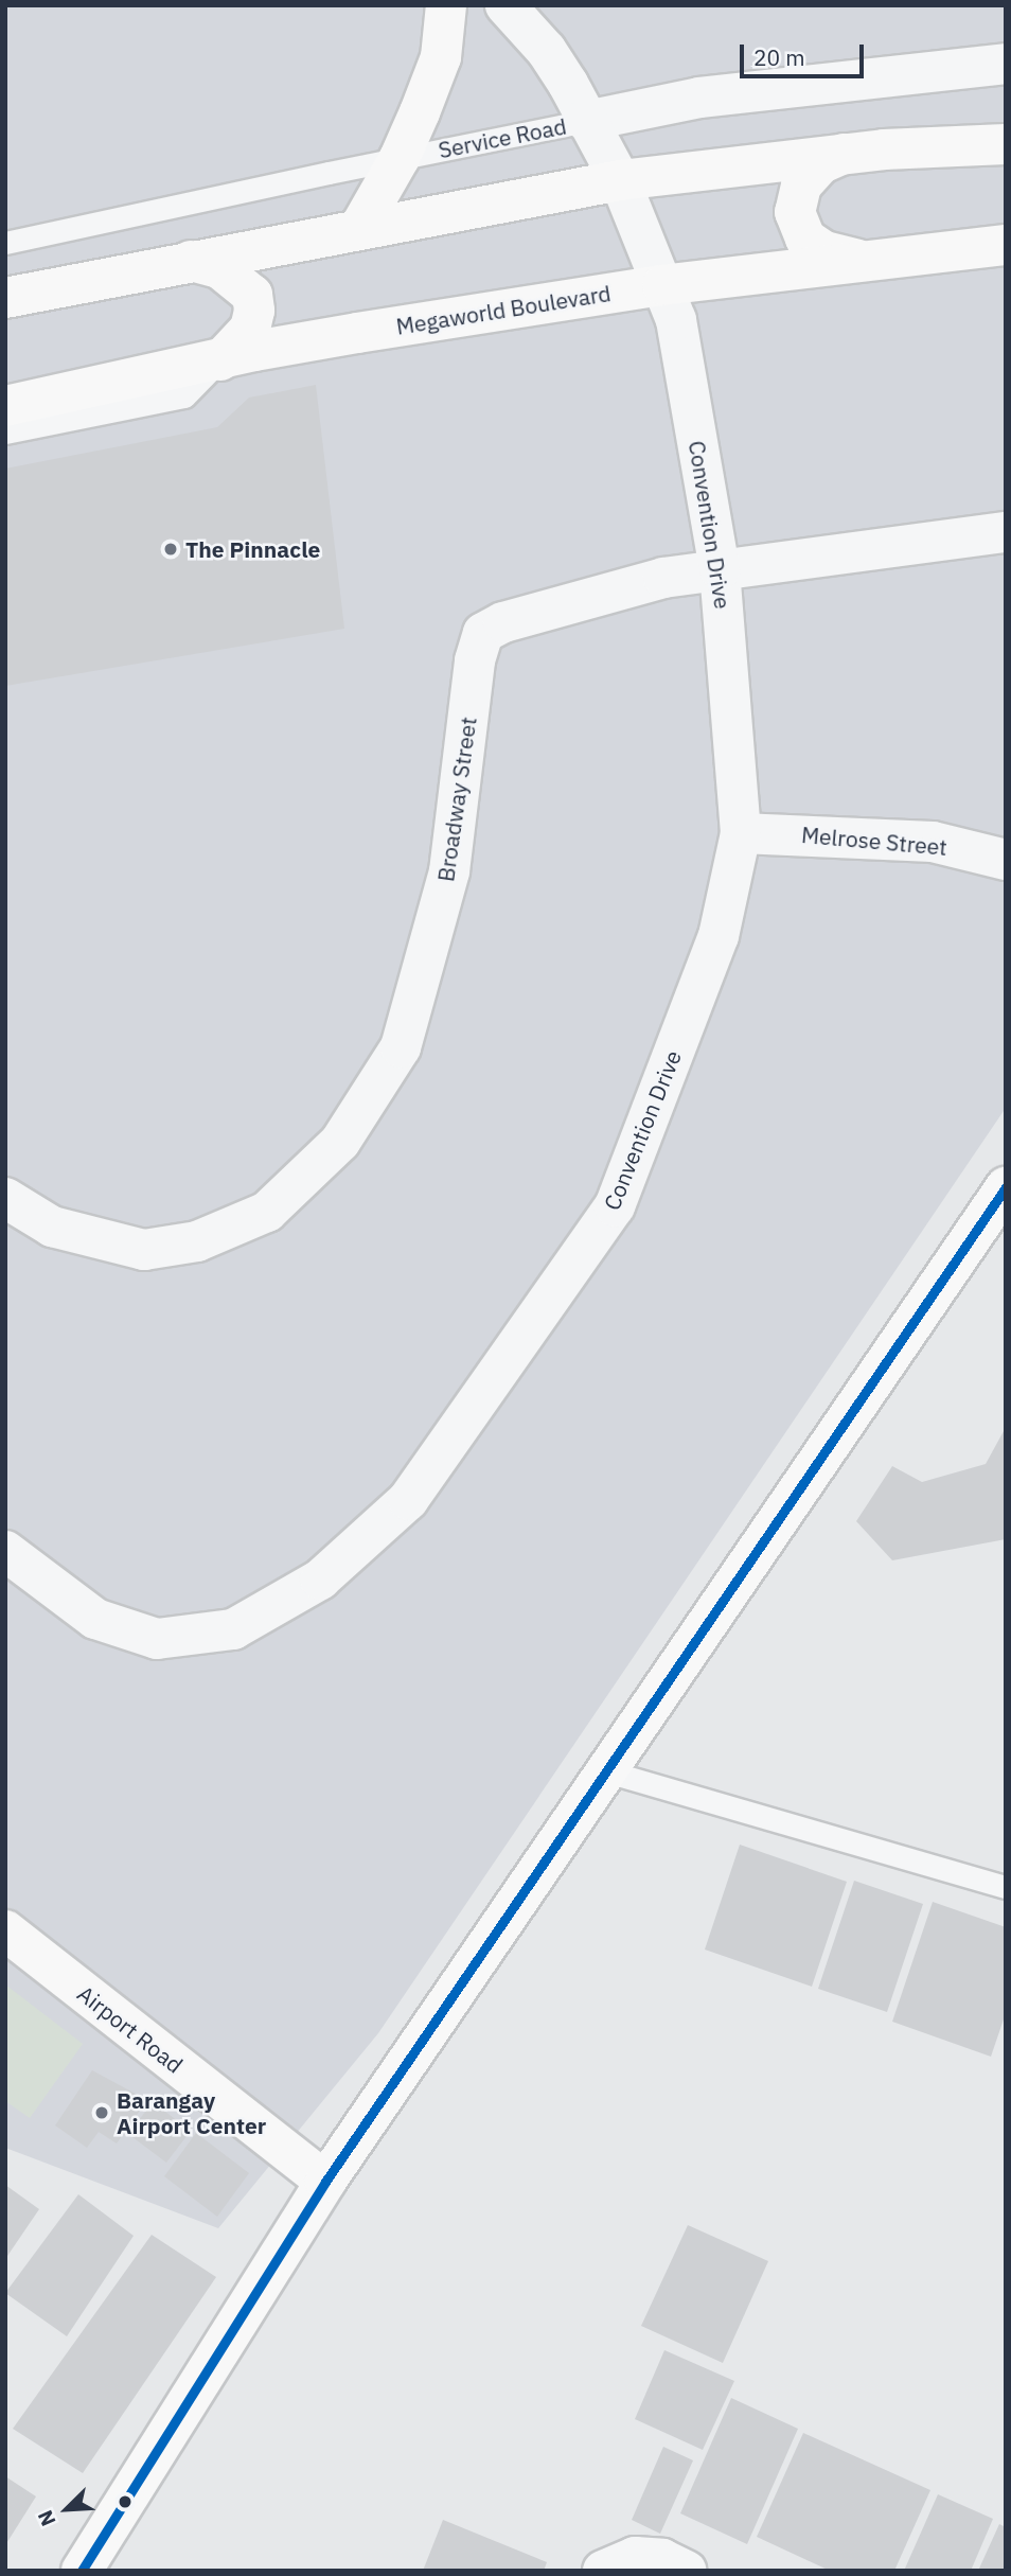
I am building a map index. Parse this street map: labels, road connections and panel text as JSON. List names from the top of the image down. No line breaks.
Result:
{"streets":{"main road":["Megaworld Boulevard","Airport Road"],"street":["Service Road","Convention Drive","Broadway Street","Melrose Street"]},"crossings":[["Service Road","Convention Drive"],["Megaworld Boulevard","Convention Drive"],["Convention Drive","Broadway Street"],["Convention Drive","Melrose Street"]],"places":["The Pinnacle","Barangay Airport Center"],"scale_bar":"20 m","north":"bottom left"}
